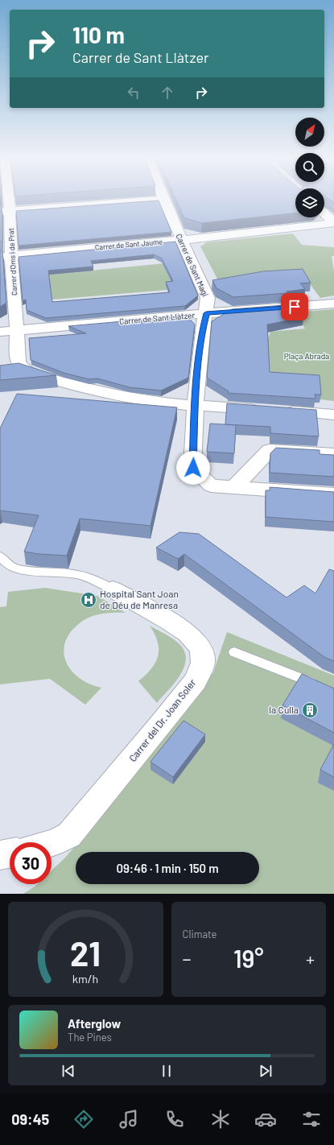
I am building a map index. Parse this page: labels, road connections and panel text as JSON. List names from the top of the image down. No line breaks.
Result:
{"streets":{"street":["Carrer de Sant Jaume","Carrer d'Oms i de Prat","Carrer de Sant Magí","Carrer de Sant Llàtzer","Carrer del Dr. Joan Soler"]},"crossings":[["Carrer de Sant Jaume","Carrer d'Oms i de Prat"],["Carrer de Sant Jaume","Carrer de Sant Magí"],["Carrer d'Oms i de Prat","Carrer de Sant Magí"],["Carrer d'Oms i de Prat","Carrer de Sant Llàtzer"],["Carrer de Sant Magí","Carrer de Sant Llàtzer"]],"parks":["Plaça Abrada"],"places":{"hospital":["Hospital Sant Joan de Déu de Manresa"],"building":["la Culla"]},"north":"top right","page":{"turn":["110 m","Carrer de Sant Llàtzer"],"limit":"30","trip":"09:46 · 1 min · 150 m","tile":"Climate","heat":["−","19°","+"],"song":["Afterglow","The Pines"],"tabs":"09:45","gauge":["21","km/h"]}}
